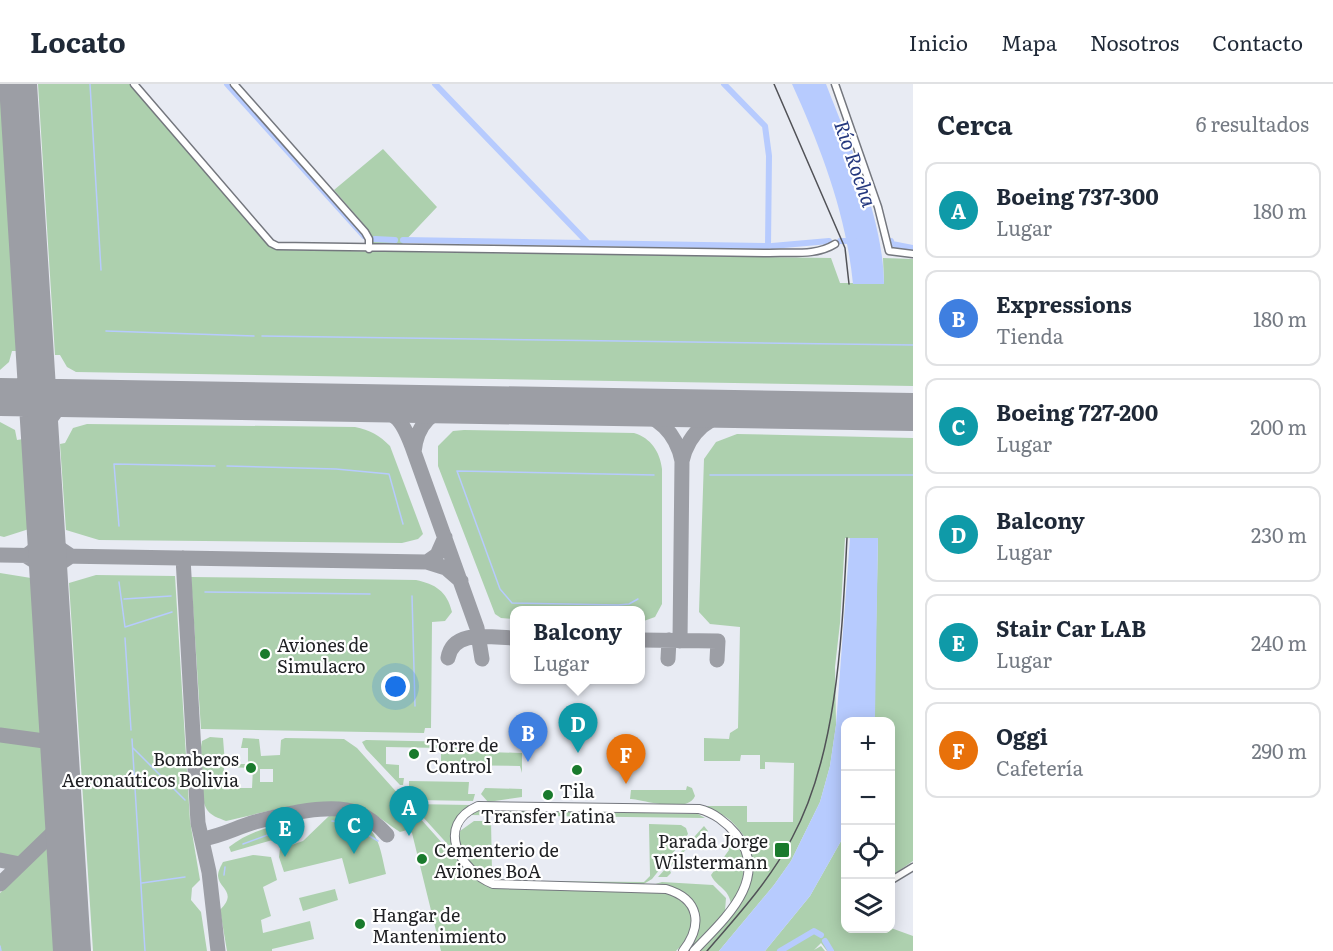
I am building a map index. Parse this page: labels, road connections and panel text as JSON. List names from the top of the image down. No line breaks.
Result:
{"water":["Río Rocha"],"places":{"other":["Aviones de Simulacro","Torre de Control","Bomberos Aeronaúticos Bolivia","Tila","Transfer Latina","Cementerio de Aviones BoA","Hangar de Mantenimiento"],"transit":["Parada Jorge Wilstermann"]},"page":{"header":"Locato","nav":["Inicio","Mapa","Nosotros","Contacto"],"heading":["Cerca","6 resultados"],"list":[{"mark":"A","name":"Boeing 737-300","note":"Lugar","value":"180 m"},{"mark":"B","name":"Expressions","note":"Tienda","value":"180 m"},{"mark":"C","name":"Boeing 727-200","note":"Lugar","value":"200 m"},{"mark":"D","name":"Balcony","note":"Lugar","value":"230 m"},{"mark":"E","name":"Stair Car LAB","note":"Lugar","value":"240 m"},{"mark":"F","name":"Oggi","note":"Cafetería","value":"290 m"}],"popup":["Balcony","Lugar"],"pins":["D","B","F","A","C","E"],"map_buttons":["+","−"]}}
